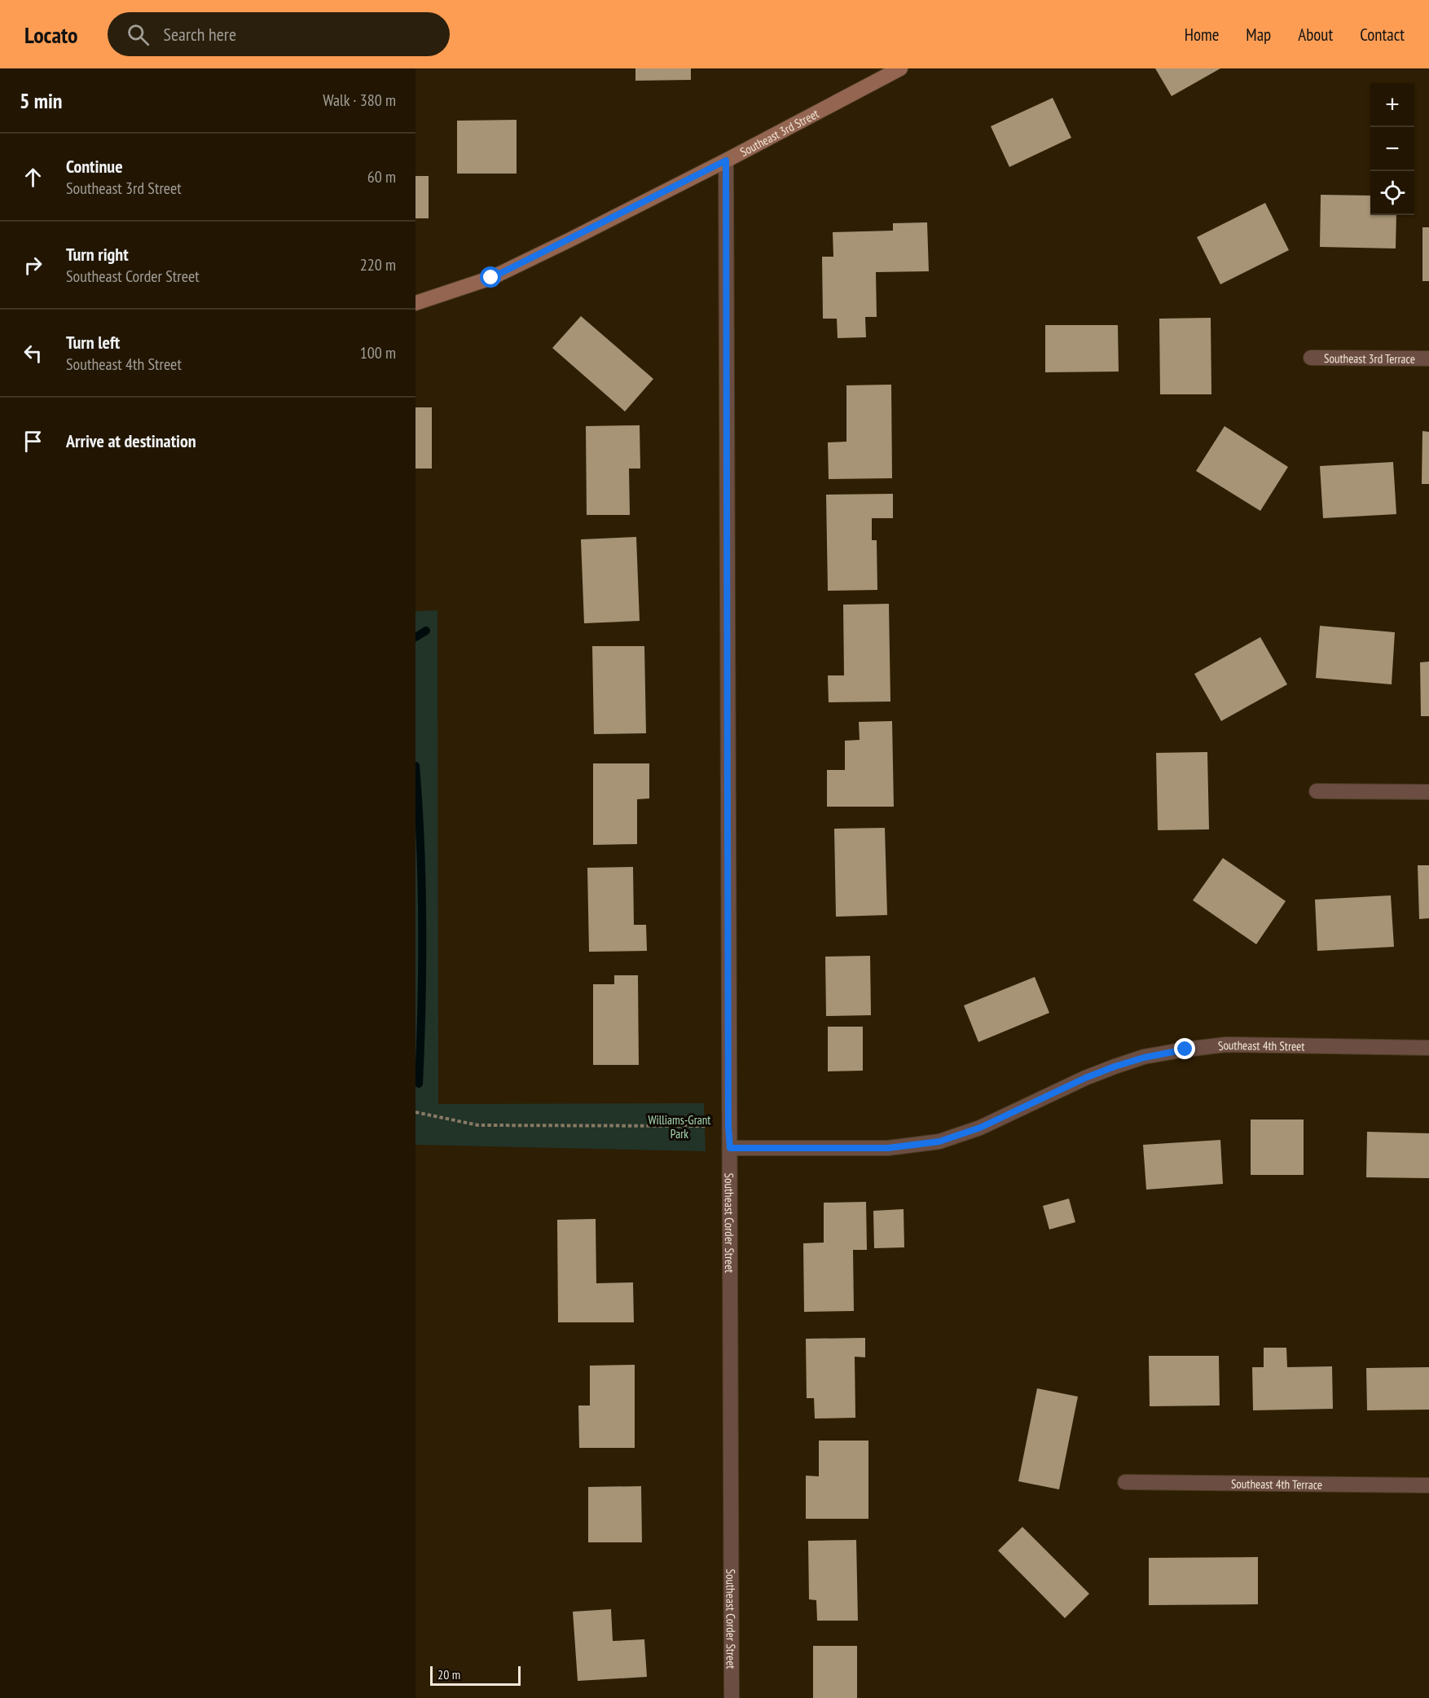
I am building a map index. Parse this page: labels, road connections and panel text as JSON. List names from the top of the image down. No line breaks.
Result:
{"streets":{"main road":["Southeast 3rd Street"],"street":["Southeast 3rd Terrace","Southeast 4th Street","Southeast Corder Street","Southeast 4th Terrace"]},"crossings":[["Southeast 3rd Street","Southeast Corder Street"],["Southeast 4th Street","Southeast Corder Street"]],"parks":["Williams-Grant Park"],"scale_bar":"20 m","page":{"header":"Locato","search":"Search here","nav":["Home","Map","About","Contact"],"heading":["5 min","Walk · 380 m"],"map_buttons":["+","−"],"list":[["Continue","Southeast 3rd Street","60 m"],["Turn right","Southeast Corder Street","220 m"],["Turn left","Southeast 4th Street","100 m"],"Arrive at destination"],"scale":"20 m"}}
